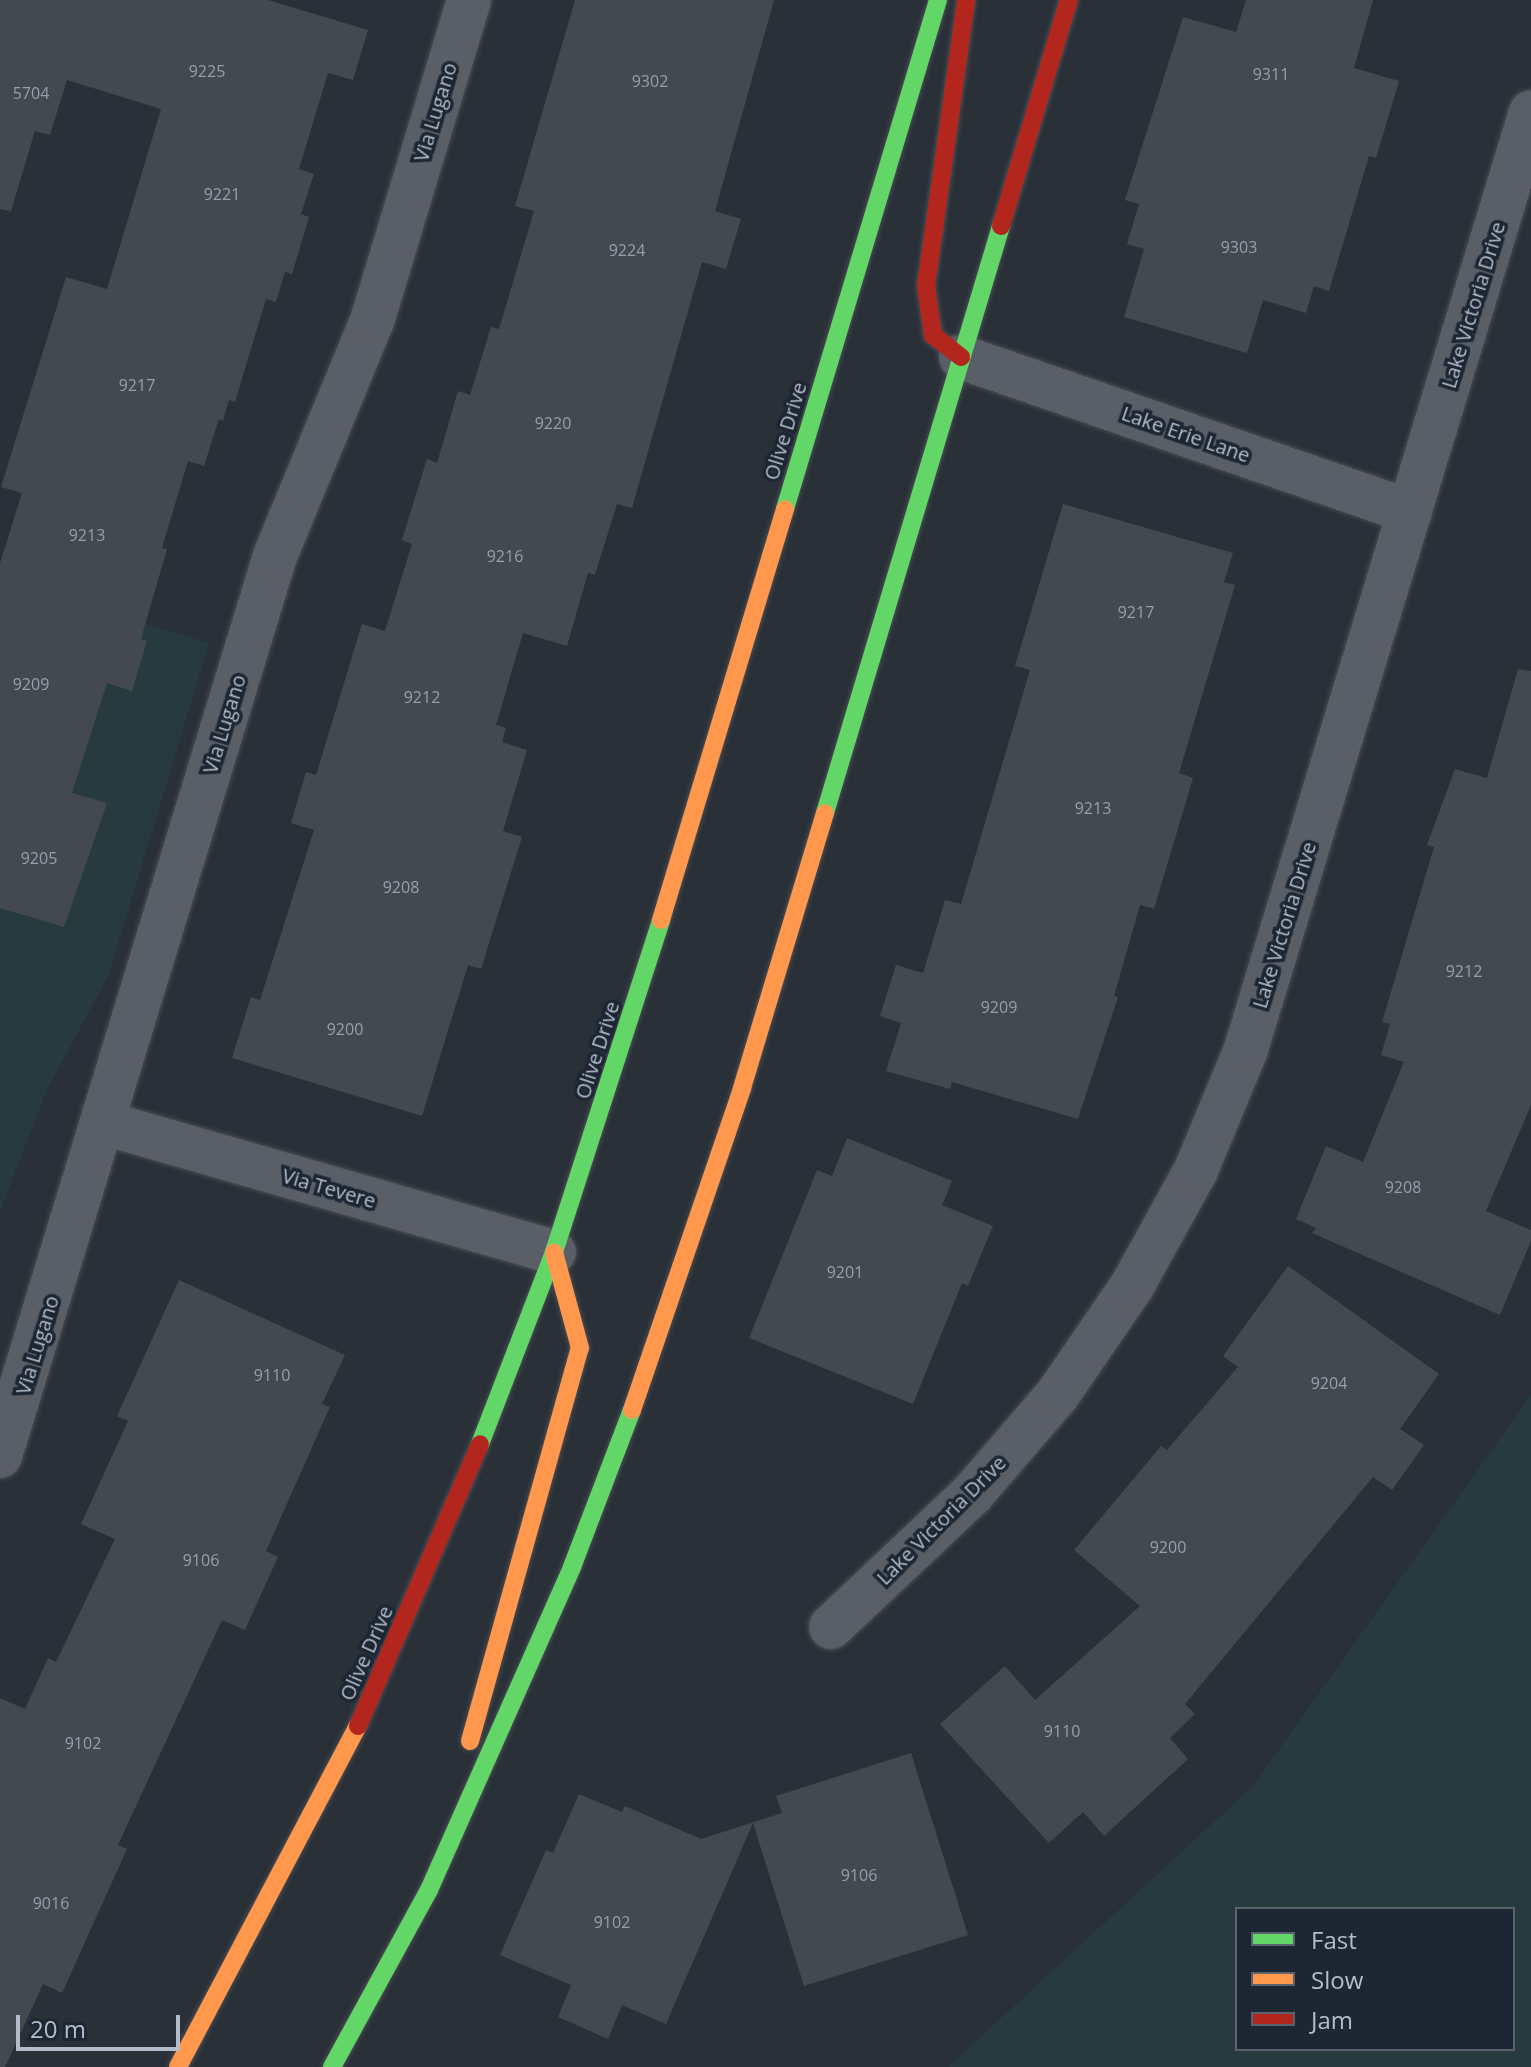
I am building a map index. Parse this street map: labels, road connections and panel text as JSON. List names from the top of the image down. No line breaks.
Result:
{"streets":{"main road":["Olive Drive"],"street":["Via Lugano","Lake Victoria Drive","Lake Erie Lane","Via Tevere"]},"crossings":[["Via Lugano","Via Tevere"],["Lake Victoria Drive","Lake Erie Lane"],["Olive Drive","Via Tevere"]],"house_numbers":["9225","9311","9302","5704","9221","9303","9224","9217","9220","9213","9216","9217","9209","9212","9213","9205","9208","9212","9209","9200","9208","9201","9110","9204","9200","9106","9110","9102","9106","9016","9102"],"legend":["Fast","Slow","Jam"],"scale_bar":"20 m"}
